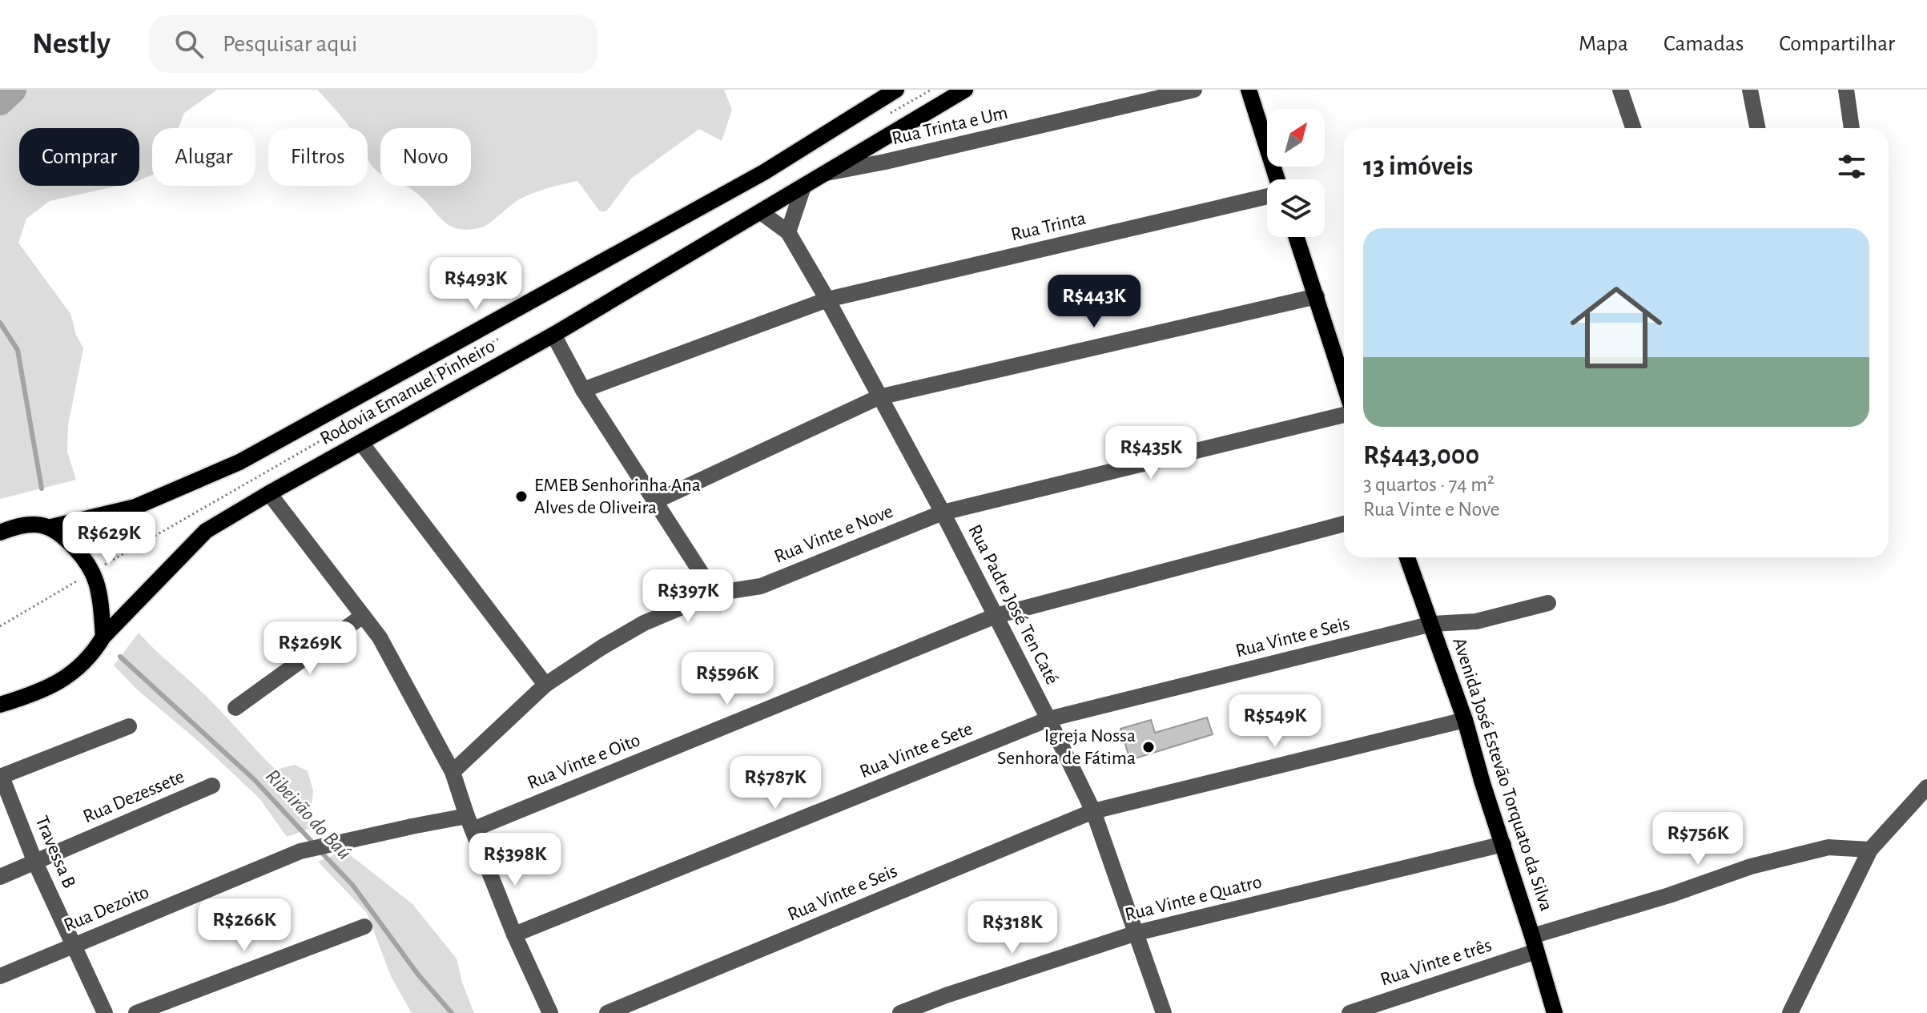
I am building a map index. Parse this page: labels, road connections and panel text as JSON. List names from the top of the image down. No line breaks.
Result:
{"streets":{"main road":["Rodovia Emanuel Pinheiro","Avenida José Estevão Torquato da Silva"],"street":["Rua Trinta e Um","Rua Trinta","Rua Vinte e Nove","Rua Padre José Ten Caté","Rua Vinte e Seis","Rua Vinte e Sete","Rua Vinte e Oito","Rua Dezessete","Travessa B","Rua Vinte e Quatro","Rua Dezoito","Rua Vinte e três"]},"crossings":[["Rua Trinta e Um","Rodovia Emanuel Pinheiro"],["Rua Trinta","Rua Padre José Ten Caté"],["Rua Vinte e Nove","Rua Padre José Ten Caté"],["Rua Padre José Ten Caté","Rua Vinte e Seis"],["Rua Padre José Ten Caté","Rua Vinte e Sete"],["Rua Padre José Ten Caté","Rua Vinte e Oito"],["Rua Padre José Ten Caté","Rua Vinte e Quatro"],["Rua Vinte e Seis","Rua Vinte e Sete"],["Rua Vinte e Seis","Avenida José Estevão Torquato da Silva"],["Rua Vinte e Oito","Rua Dezoito"],["Avenida José Estevão Torquato da Silva","Rua Vinte e Quatro"],["Avenida José Estevão Torquato da Silva","Rua Vinte e três"],["Rua Dezessete","Travessa B"],["Travessa B","Rua Dezoito"]],"water":["Ribeirão do Baú"],"places":["EMEB Senhorinha Ana Alves de Oliveira","Igreja Nossa Senhora de Fátima"],"north":"top right","page":{"header":"Nestly","search":"Pesquisar aqui","nav":["Mapa","Camadas","Compartilhar"],"chip":["Comprar","Alugar","Filtros","Novo"],"heading":"13 imóveis","list":[{"name":"R$443,000","note":"3 quartos · 74 m² · Rua Vinte e Nove"}],"price":["R$493K","R$443K","R$435K","R$629K","R$397K","R$269K","R$596K","R$549K","R$787K","R$756K","R$398K","R$266K","R$318K"]}}
